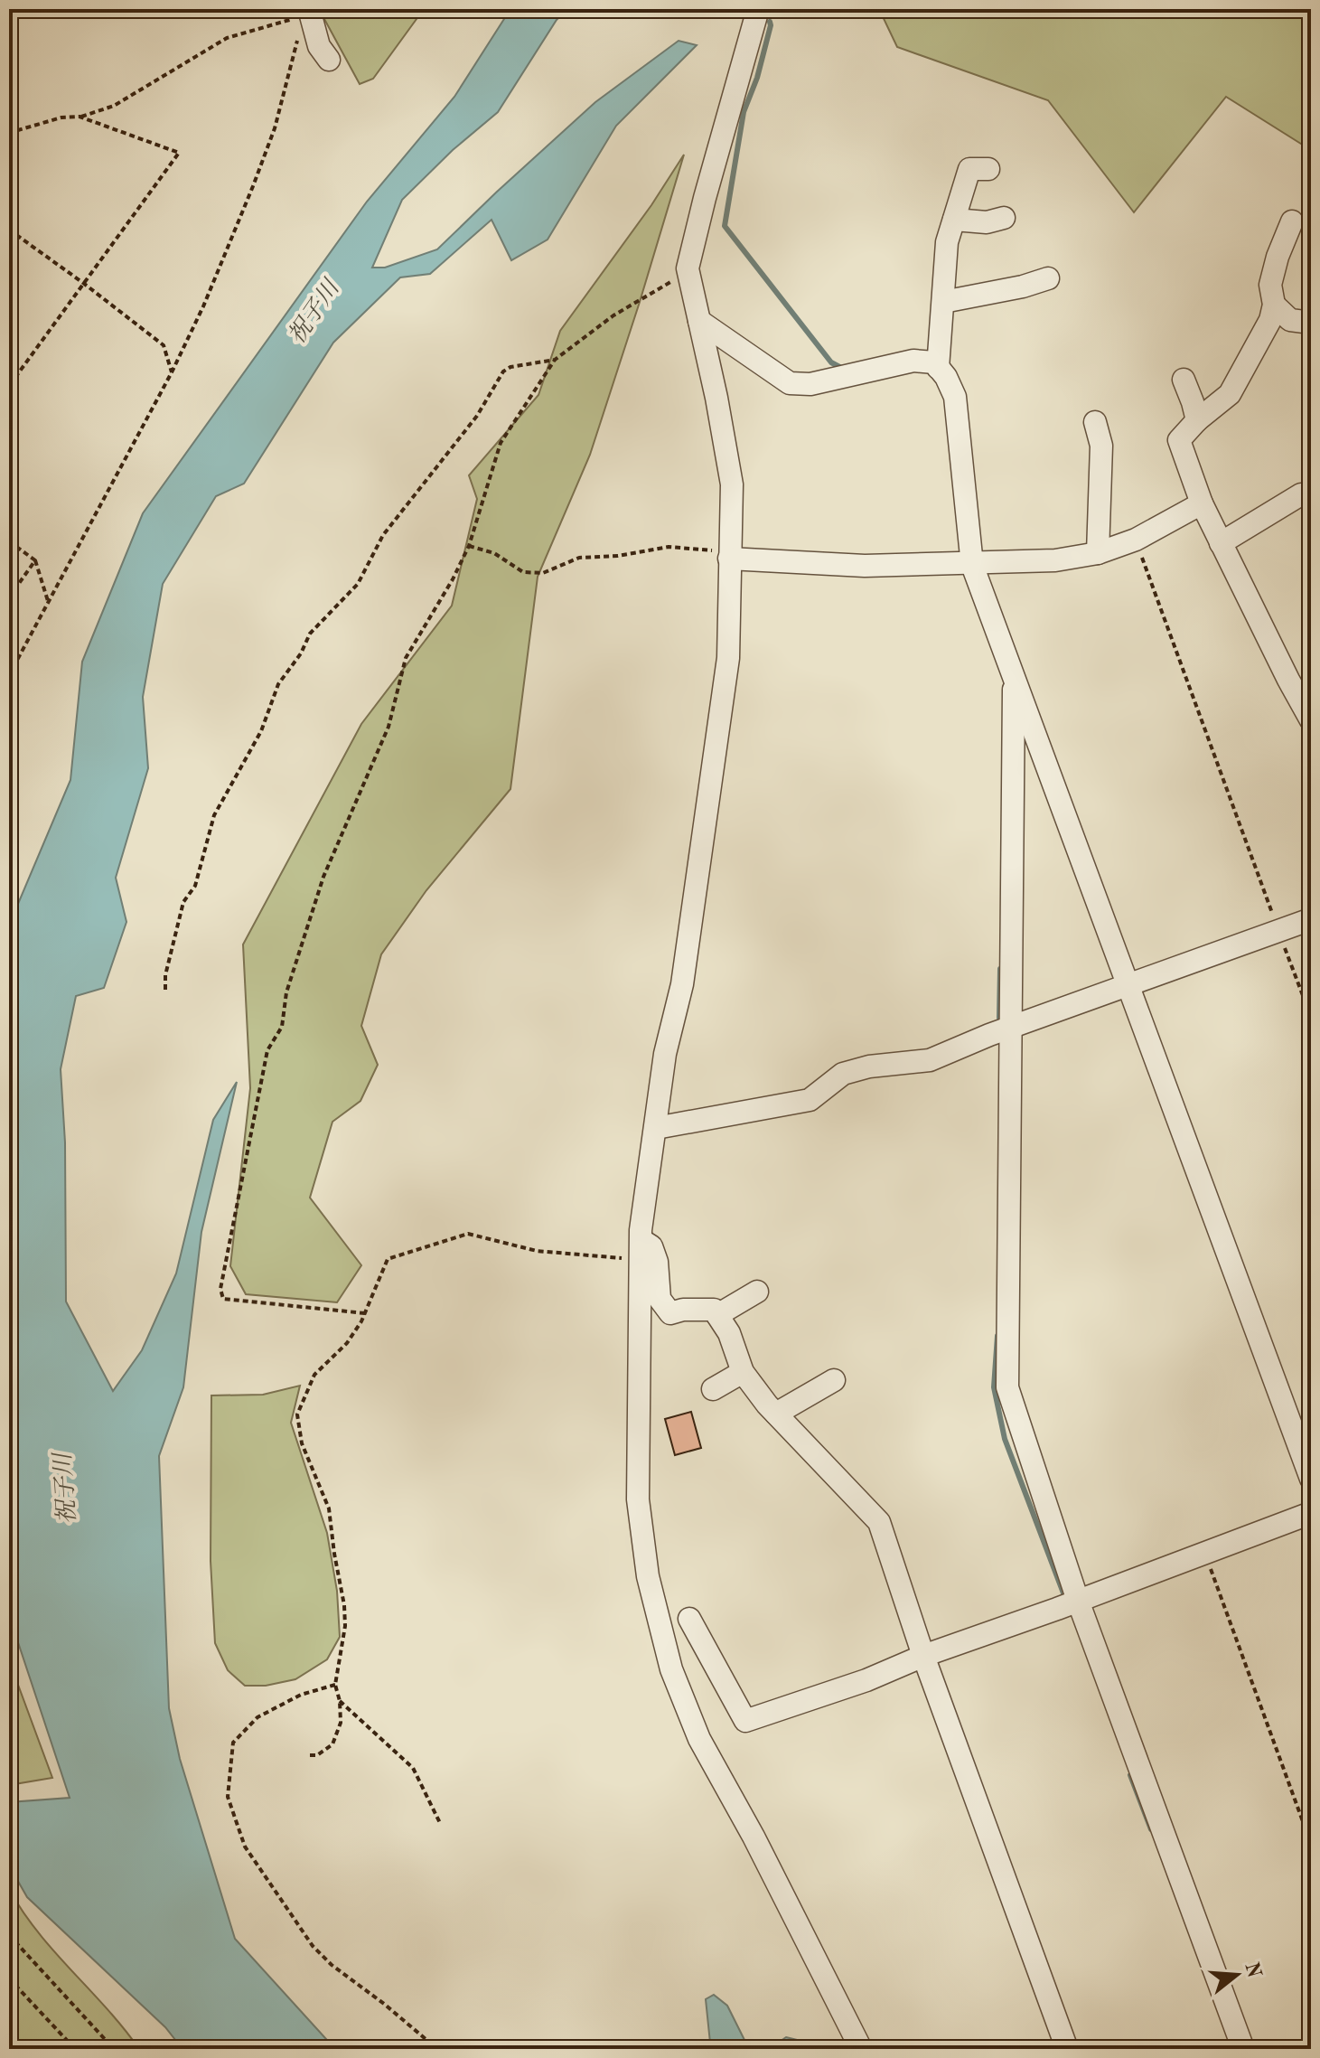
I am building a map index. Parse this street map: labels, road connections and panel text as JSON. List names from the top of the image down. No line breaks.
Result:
{"water":["祝子川"],"north":"right"}
